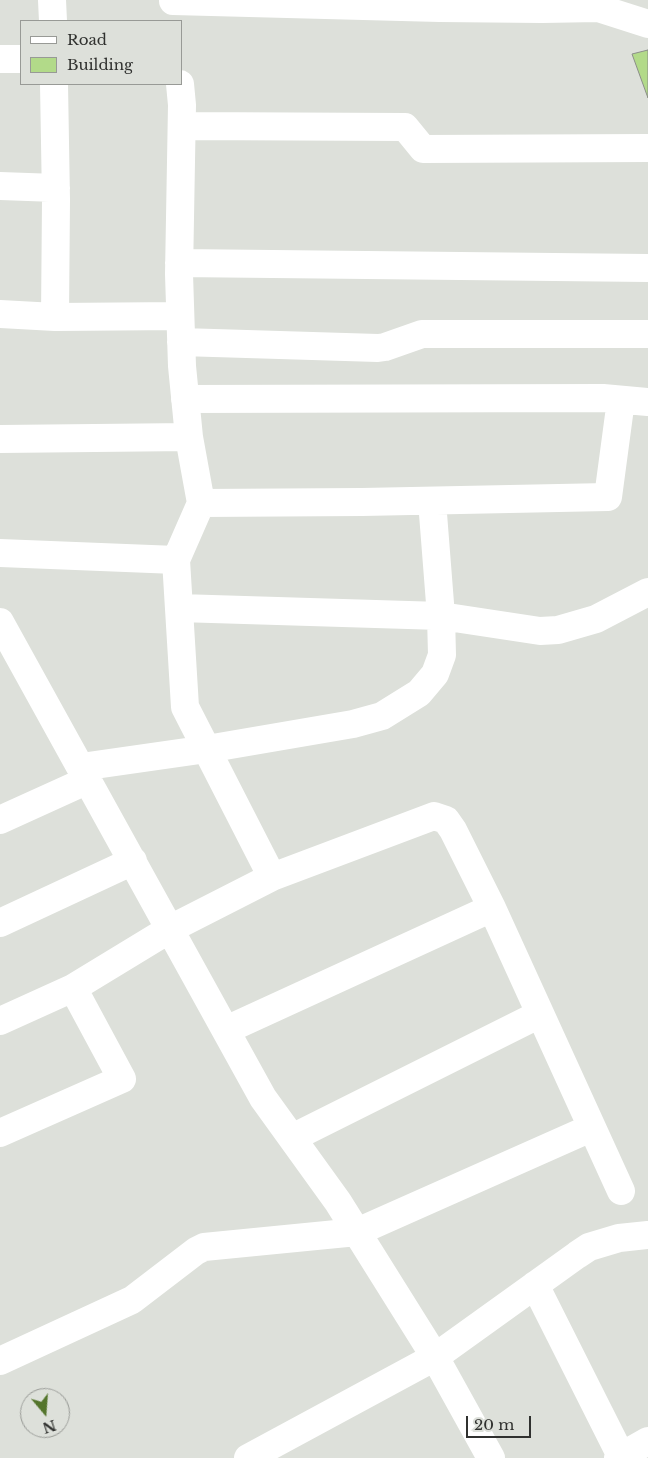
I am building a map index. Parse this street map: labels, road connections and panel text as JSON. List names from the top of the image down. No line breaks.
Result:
{"legend":["Road","Building"],"scale_bar":"20 m","north":"bottom"}
